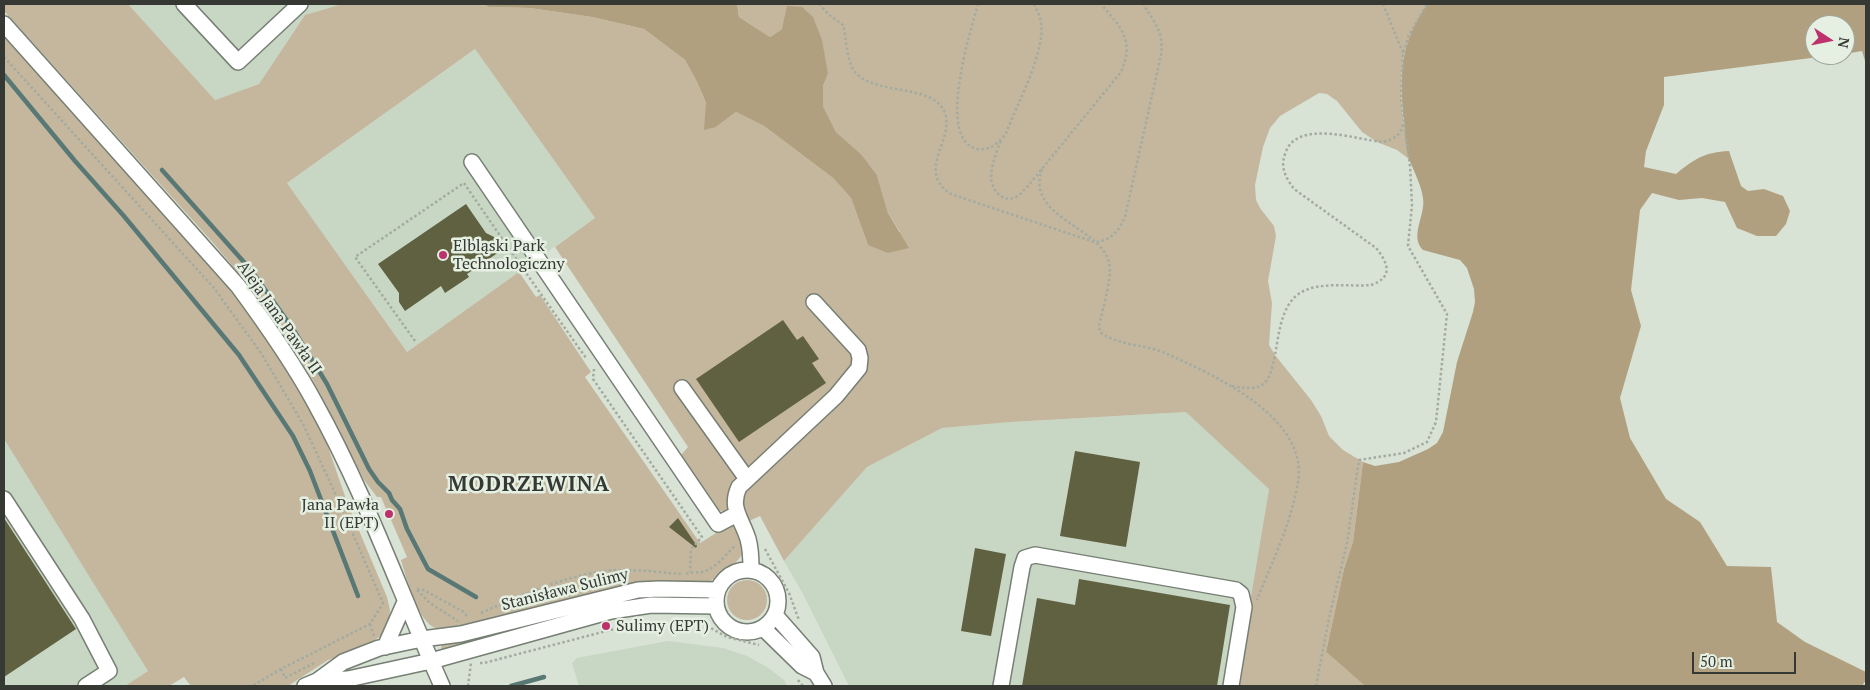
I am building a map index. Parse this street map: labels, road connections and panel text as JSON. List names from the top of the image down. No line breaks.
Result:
{"streets":{"street":["Aleja Jana Pawła II","Stanisława Sulimy"]},"crossings":[["Aleja Jana Pawła II","Stanisława Sulimy"]],"districts":["MODRZEWINA"],"places":["Elbląski Park Technologiczny","Jana Pawła II (EPT)","Sulimy (EPT)"],"scale_bar":"50 m","north":"right"}
